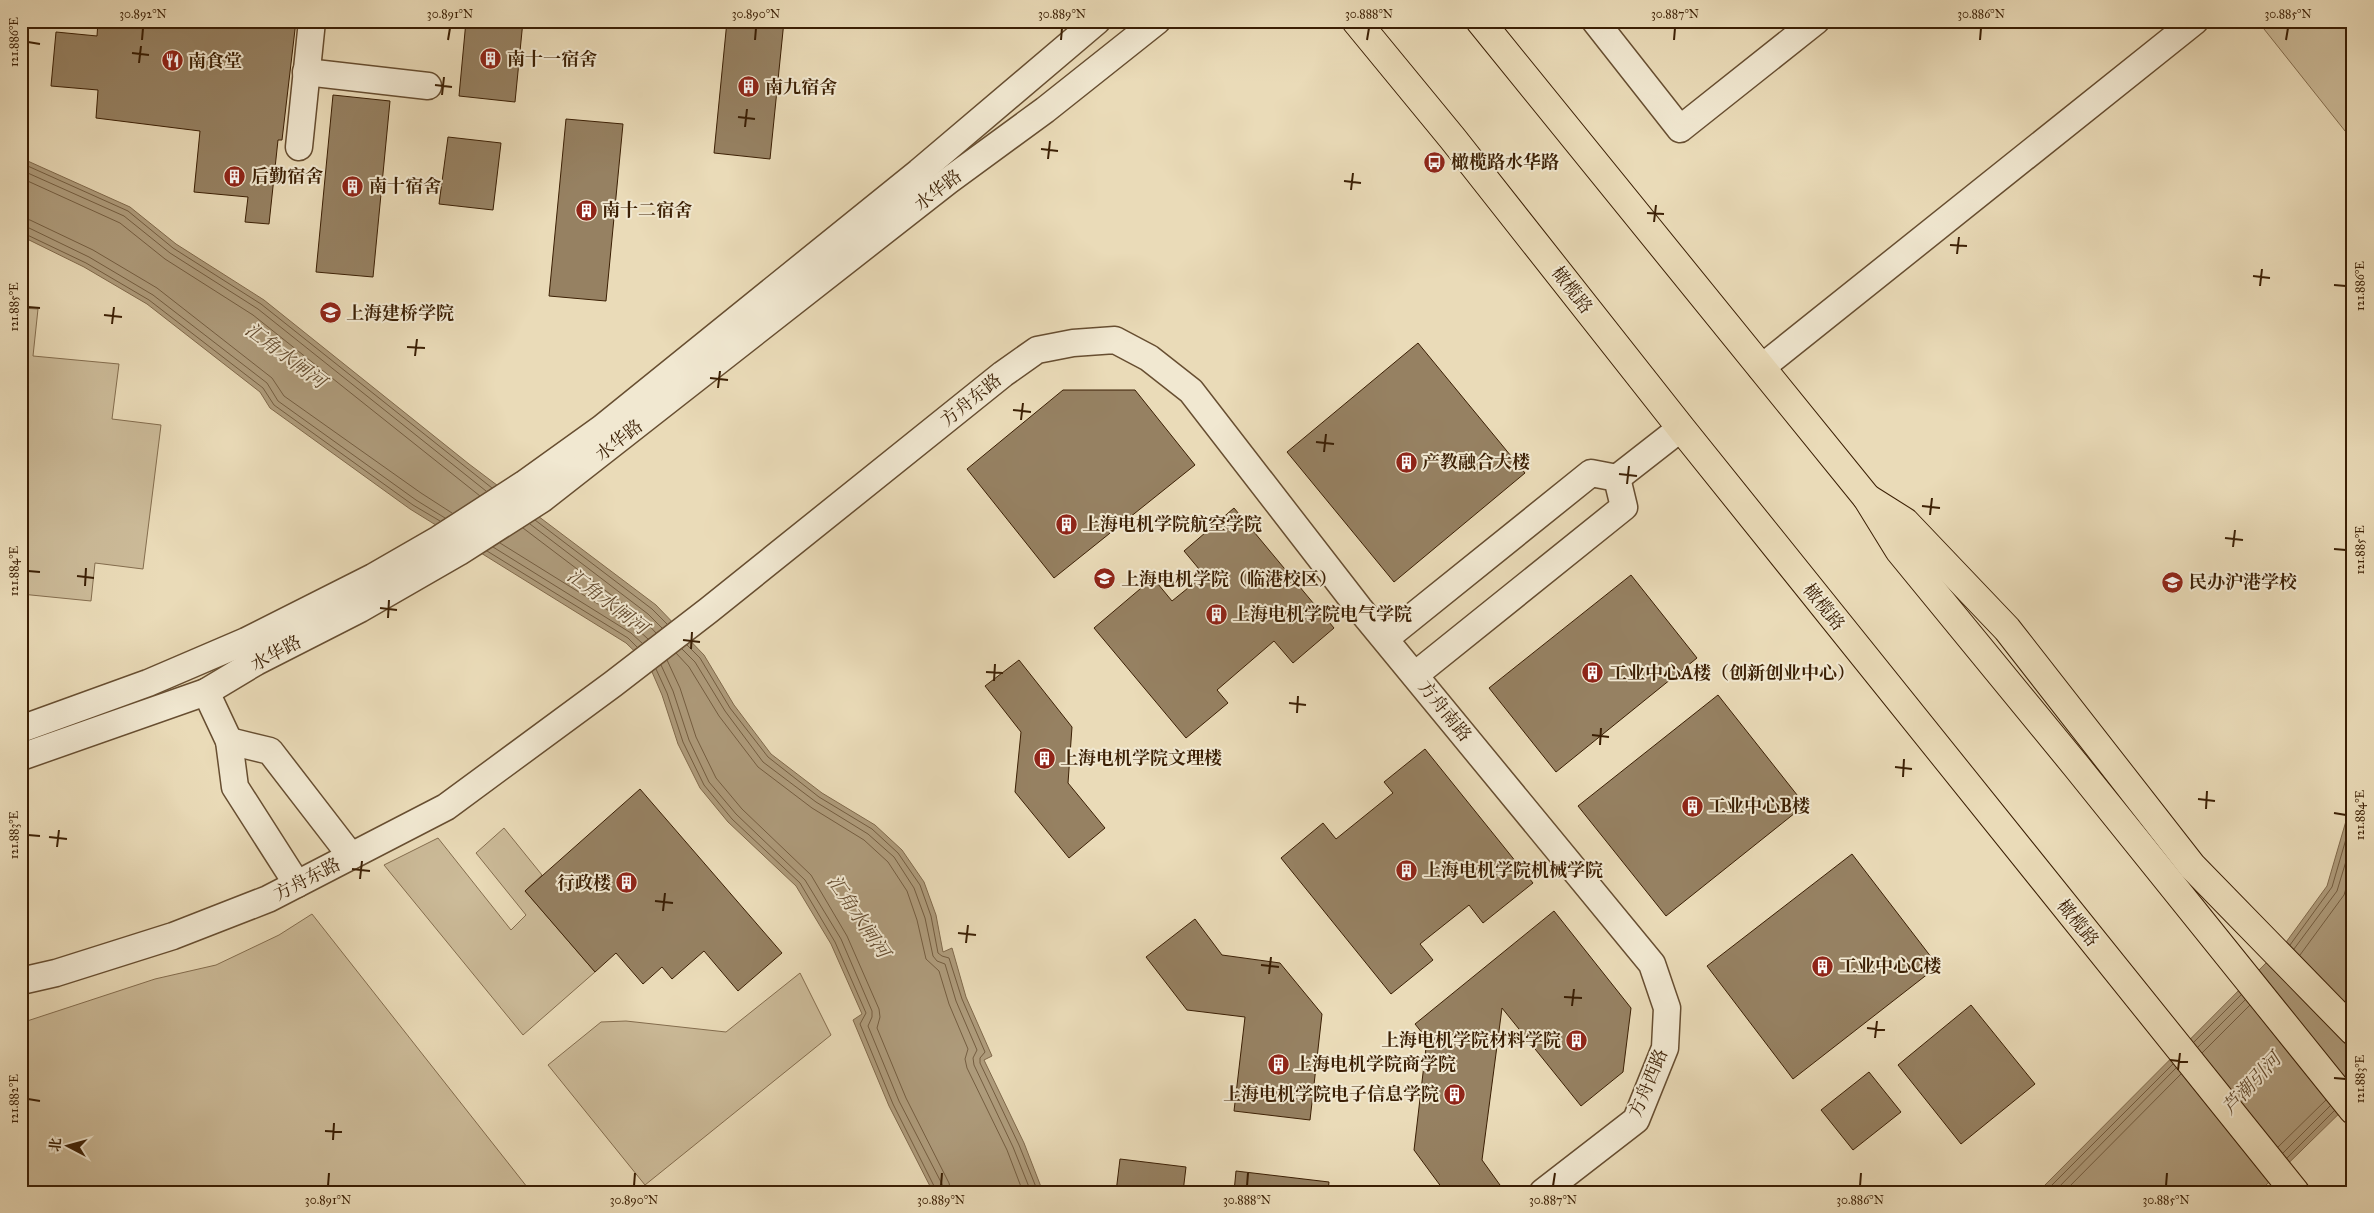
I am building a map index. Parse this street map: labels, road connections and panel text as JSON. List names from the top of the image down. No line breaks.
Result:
{"streets":{"main road":["橄榄路"],"street":["水华路","方舟东路","方舟南路","方舟西路"]},"crossings":[["方舟东路","方舟南路"],["方舟南路","方舟西路"]],"water":["汇角水闸河","芦潮引河"],"places":{"building":["南十一宿舍","南九宿舍","后勤宿舍","南十宿舍","南十二宿舍","产教融合大楼","上海电机学院航空学院","上海电机学院电气学院","工业中心A楼（创新创业中心）","上海电机学院文理楼","工业中心B楼","上海电机学院机械学院","行政楼","工业中心C楼","上海电机学院材料学院","上海电机学院商学院","上海电机学院电子信息学院"],"restaurant":["南食堂"],"bus stop":["橄榄路水华路"],"school or university":["上海建桥学院","上海电机学院（临港校区）","民办沪港学校"]},"north":"left","coordinates":["30.892°N","30.891°N","30.890°N","30.889°N","30.888°N","30.887°N","30.886°N","30.885°N","121.886°E","121.885°E","121.884°E","121.883°E","121.882°E"]}
